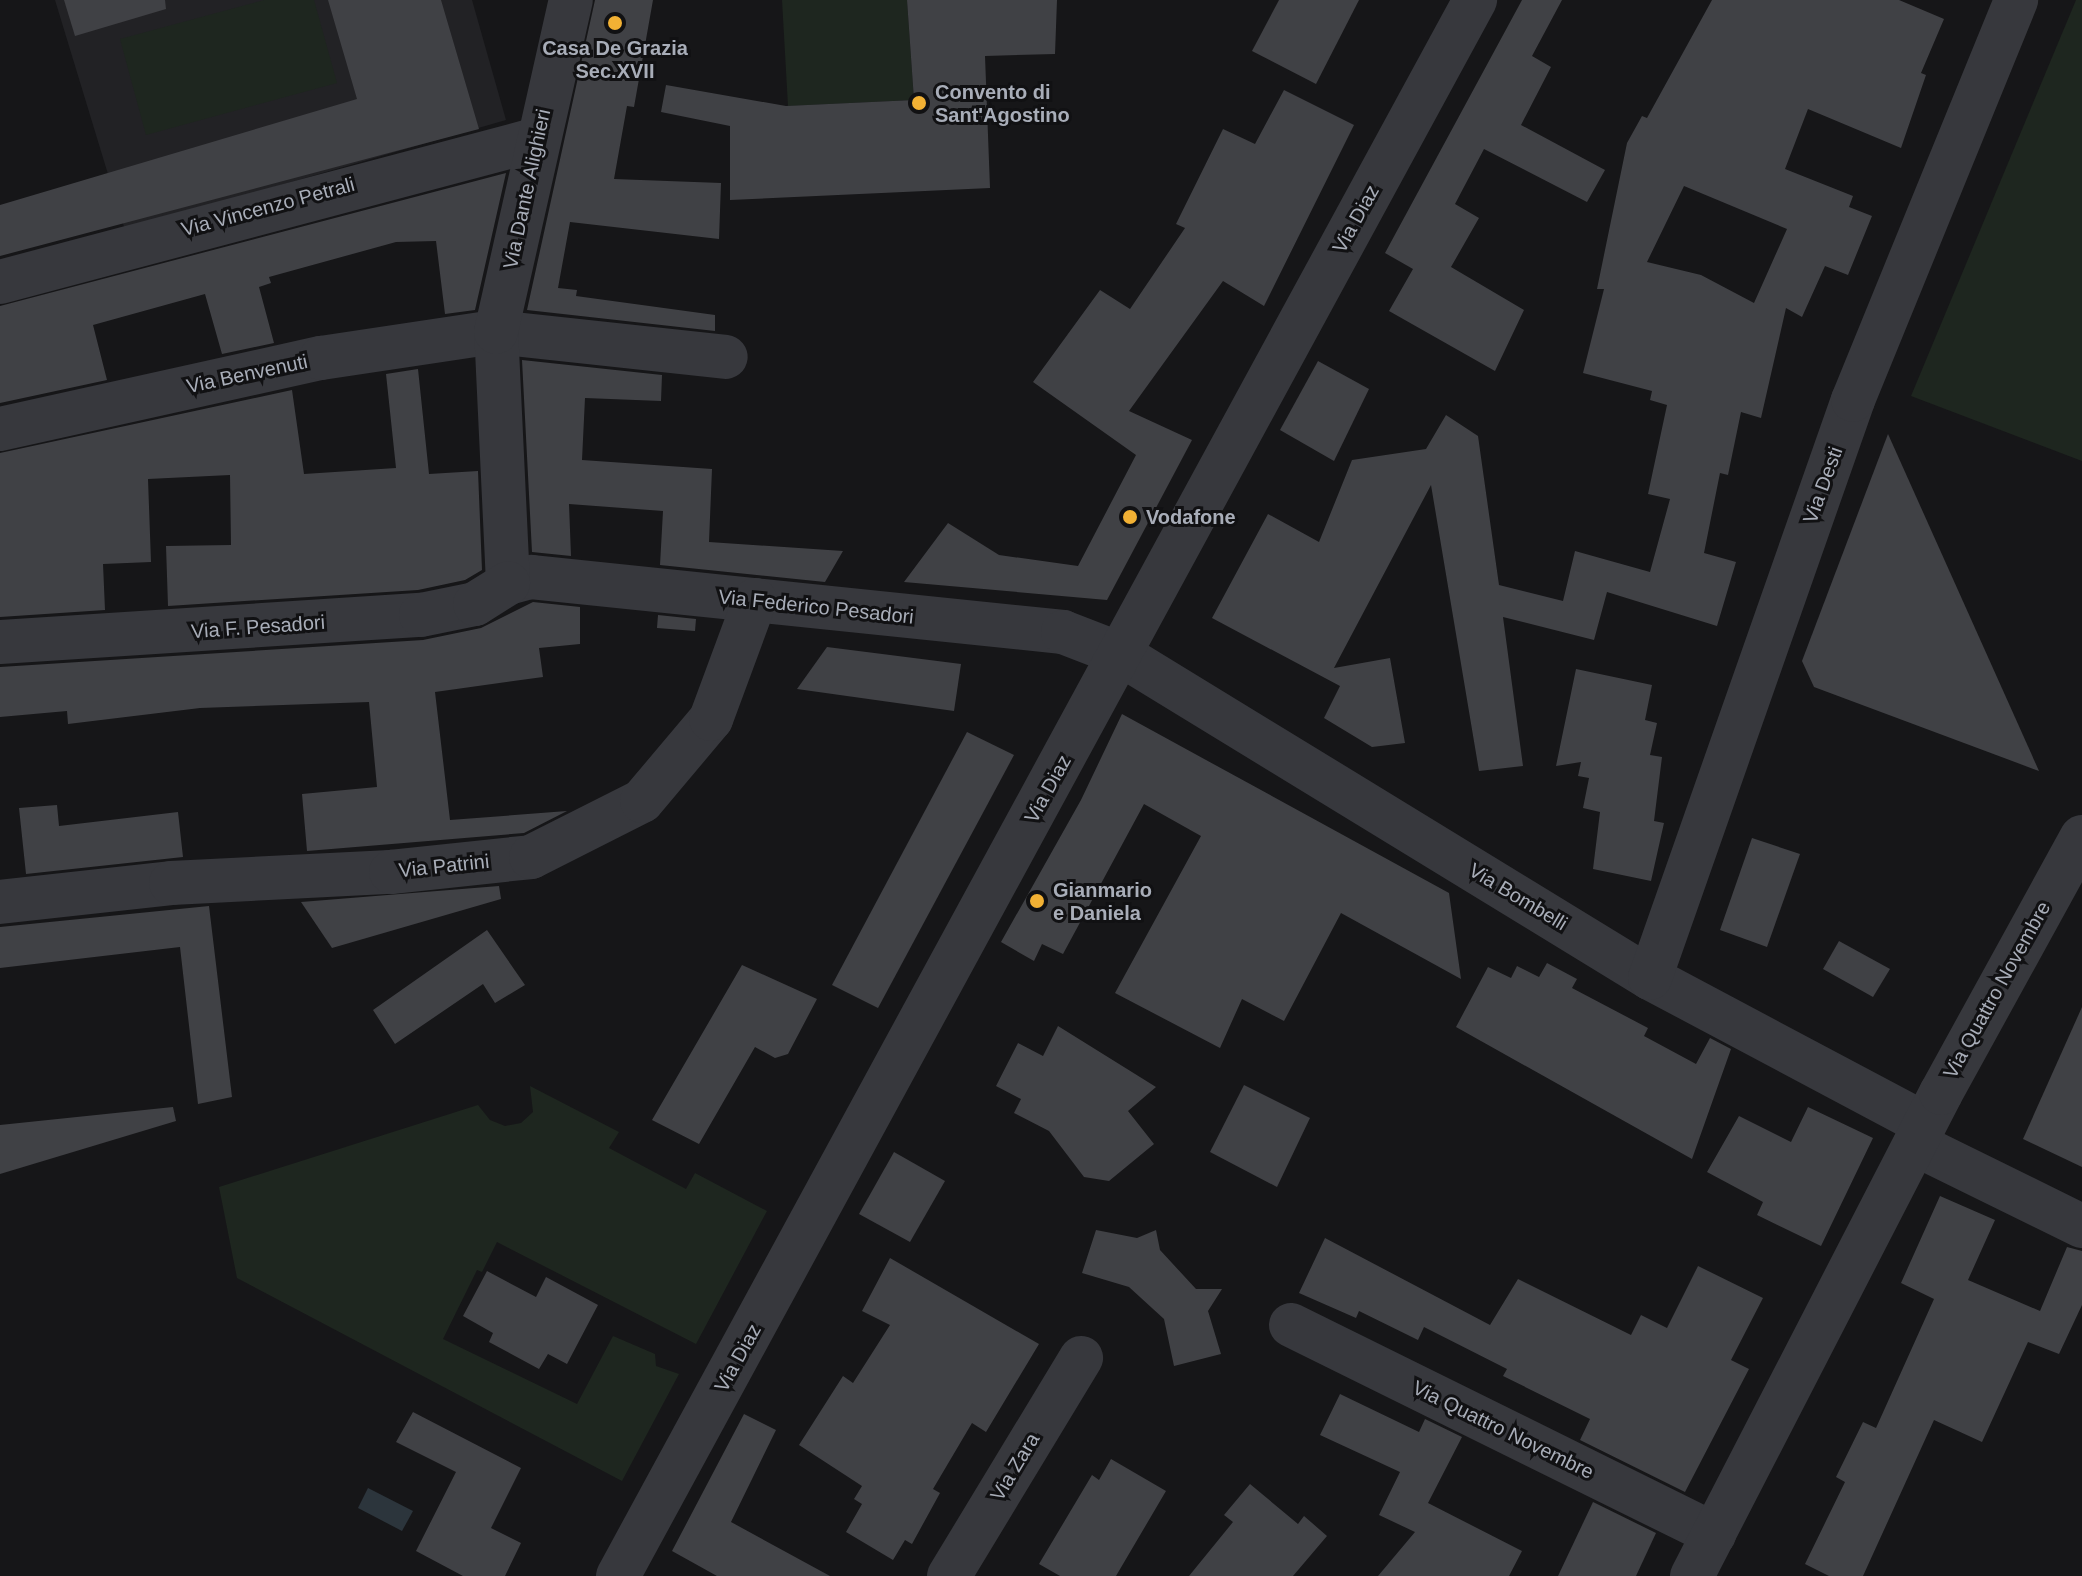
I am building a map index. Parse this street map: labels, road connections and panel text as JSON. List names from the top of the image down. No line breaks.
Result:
{"streets":{"street":["Via Dante Alighieri","Via Vincenzo Petrali","Via Diaz","Via Benvenuti","Via Desti","Via Federico Pesadori","Via F. Pesadori","Via Patrini","Via Bombelli","Via Quattro Novembre","Via Zara"]},"crossings":[["Via Dante Alighieri","Via Vincenzo Petrali"],["Via Dante Alighieri","Via Benvenuti"],["Via Dante Alighieri","Via Federico Pesadori"],["Via Dante Alighieri","Via F. Pesadori"],["Via Diaz","Via Federico Pesadori"],["Via Diaz","Via Bombelli"],["Via Desti","Via Bombelli"],["Via Federico Pesadori","Via F. Pesadori"],["Via Federico Pesadori","Via Patrini"],["Via Federico Pesadori","Via Bombelli"],["Via Bombelli","Via Quattro Novembre"]],"places":["Casa De Grazia Sec.XVII","Convento di Sant'Agostino","Vodafone","Gianmario e Daniela"]}
